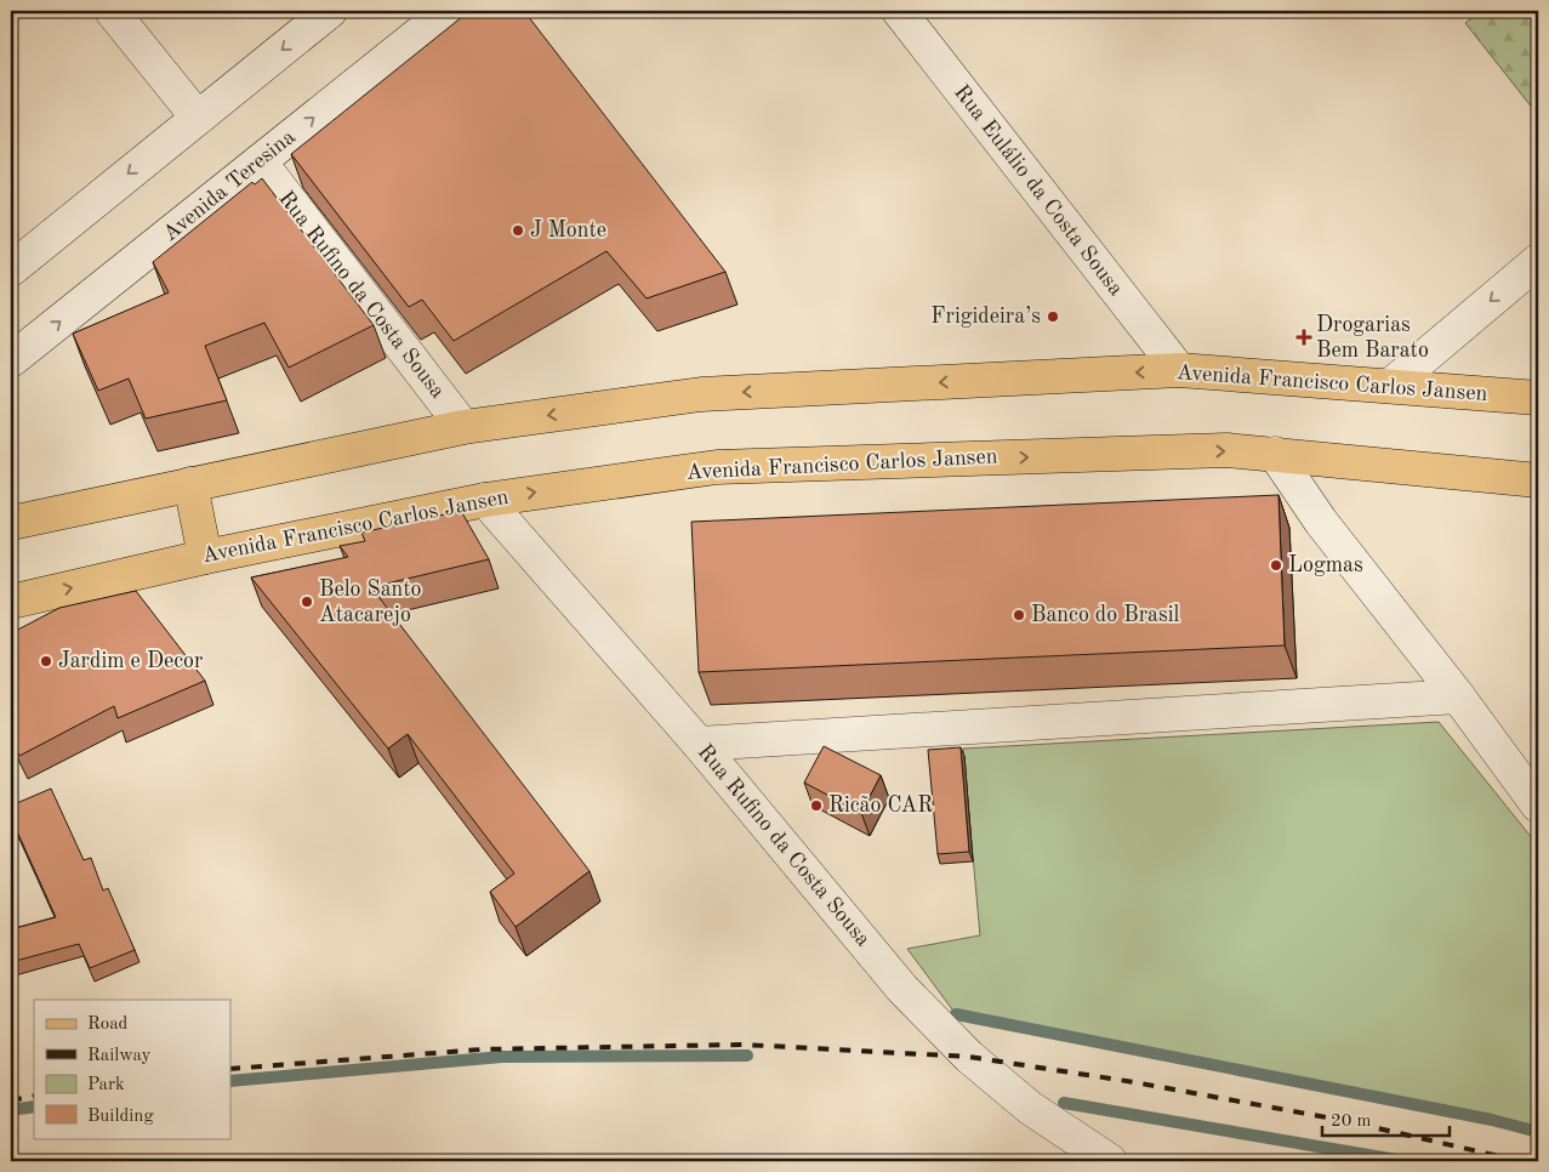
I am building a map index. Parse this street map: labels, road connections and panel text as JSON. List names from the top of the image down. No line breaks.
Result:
{"streets":{"main road":["Avenida Francisco Carlos Jansen"],"street":["Avenida Teresina","Rua Eulálio da Costa Sousa","Rua Rufino da Costa Sousa"]},"crossings":[["Avenida Teresina","Rua Rufino da Costa Sousa"],["Rua Eulálio da Costa Sousa","Avenida Francisco Carlos Jansen"],["Rua Rufino da Costa Sousa","Avenida Francisco Carlos Jansen"]],"places":{"other":["J Monte","Frigideira’s","Logmas","Belo Santo Atacarejo","Banco do Brasil","Jardim e Decor","Ricão CAR"],"health":["Drogarias Bem Barato"]},"legend":["Road","Railway","Park","Building"],"scale_bar":"20 m"}
